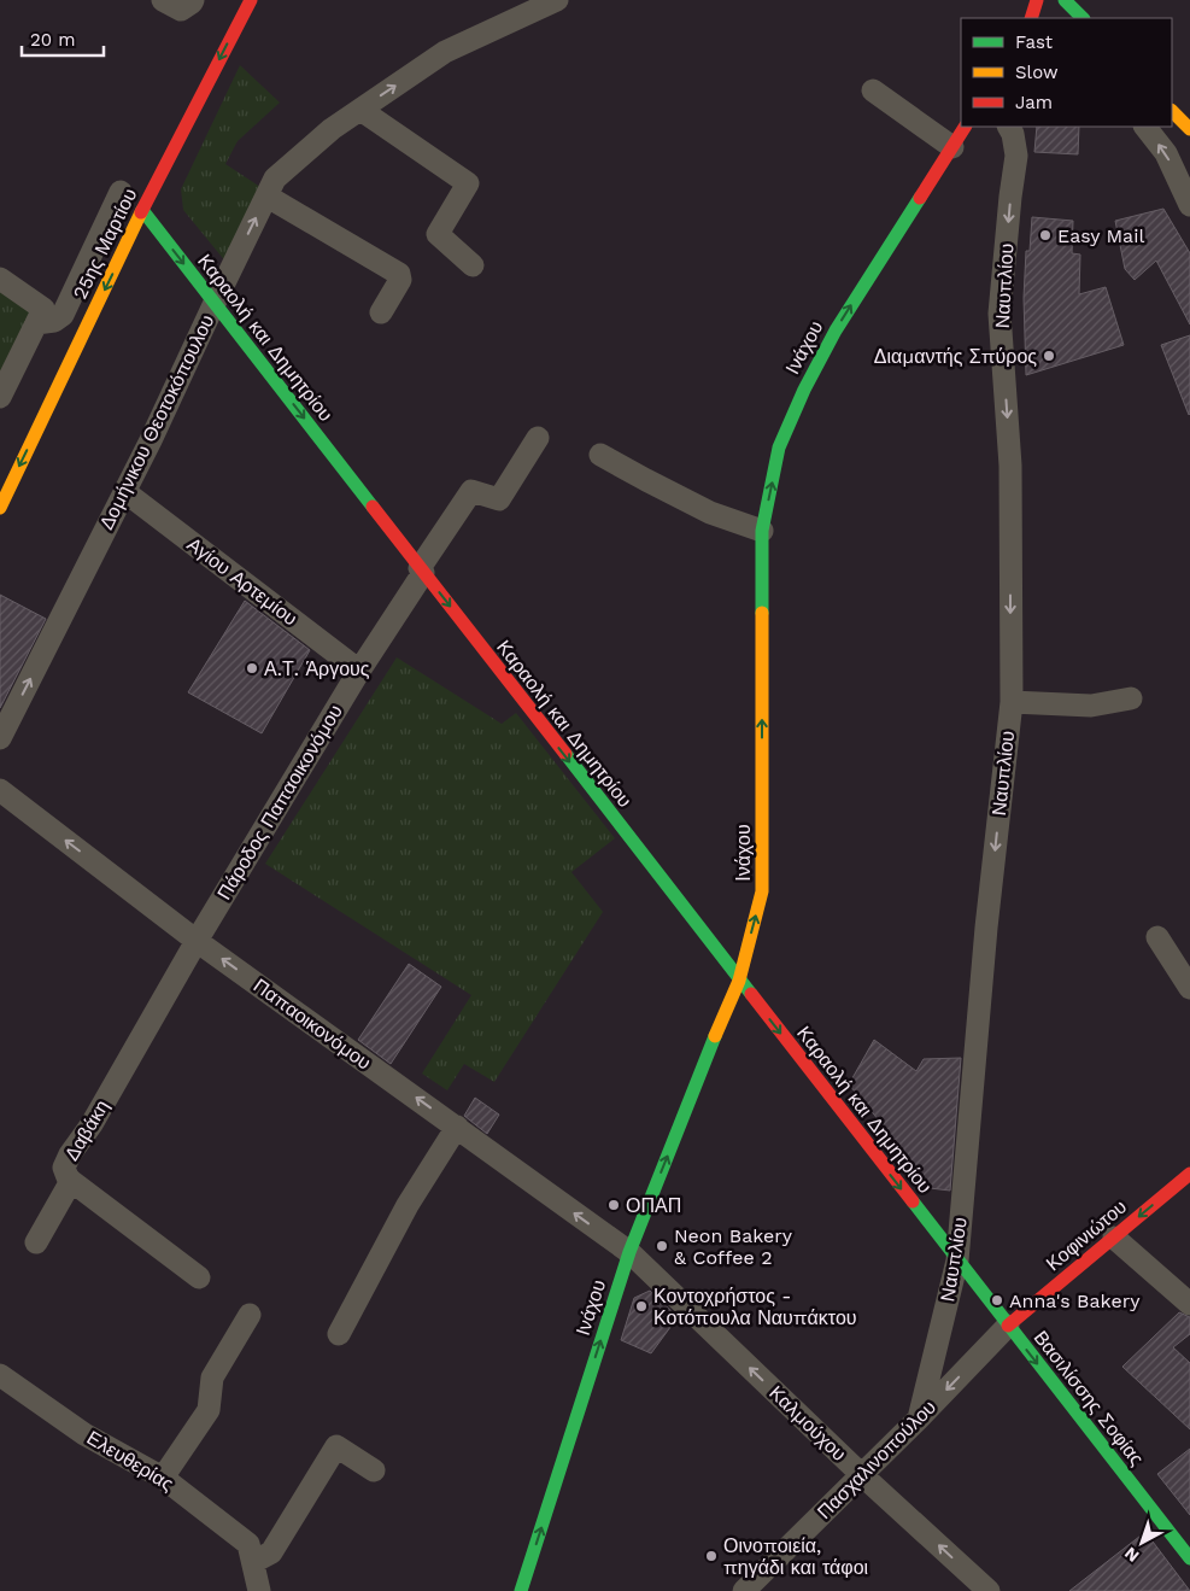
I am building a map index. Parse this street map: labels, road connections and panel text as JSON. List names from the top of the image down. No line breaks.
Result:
{"streets":{"main road":["25ης Μαρτίου","Καραολή και Δημητρίου","Ινάχου","Κοφινιώτου","Βασιλίσσης Σοφίας"],"street":["Ναυπλίου","Δομήνικου Θεοτοκόπουλου","Αγίου Αρτεμίου","Πάροδος Παπαοικονόμου","Παπαοικονόμου","Δαβάκη","Καλμούχου","Πασχαλινοπούλου","Ελευθερίας"]},"crossings":[["25ης Μαρτίου","Καραολή και Δημητρίου"],["Ναυπλίου","Καραολή και Δημητρίου"],["Ναυπλίου","Βασιλίσσης Σοφίας"],["Ναυπλίου","Πασχαλινοπούλου"],["Καραολή και Δημητρίου","Ινάχου"],["Καραολή και Δημητρίου","Δομήνικου Θεοτοκόπουλου"],["Καραολή και Δημητρίου","Πάροδος Παπαοικονόμου"],["Καραολή και Δημητρίου","Βασιλίσσης Σοφίας"],["Ινάχου","Παπαοικονόμου"],["Ινάχου","Καλμούχου"],["Δομήνικου Θεοτοκόπουλου","Αγίου Αρτεμίου"],["Αγίου Αρτεμίου","Πάροδος Παπαοικονόμου"],["Πάροδος Παπαοικονόμου","Παπαοικονόμου"],["Πάροδος Παπαοικονόμου","Δαβάκη"],["Παπαοικονόμου","Δαβάκη"],["Παπαοικονόμου","Καλμούχου"],["Κοφινιώτου","Βασιλίσσης Σοφίας"],["Κοφινιώτου","Πασχαλινοπούλου"],["Βασιλίσσης Σοφίας","Πασχαλινοπούλου"],["Καλμούχου","Πασχαλινοπούλου"]],"one_way":["25ης Μαρτίου","Ναυπλίου","Καραολή και Δημητρίου","Ινάχου","Δομήνικου Θεοτοκόπουλου","Παπαοικονόμου","Κοφινιώτου","Βασιλίσσης Σοφίας","Καλμούχου"],"places":["Easy Mail","Διαμαντής Σπύρος","Α.Τ. Άργους","ΟΠΑΠ","Neon Bakery & Coffee 2","Anna's Bakery","Κοντοχρήστος - Κοτόπουλα Ναυπάκτου","Οινοποιεία, πηγάδι και τάφοι"],"legend":["Fast","Slow","Jam"],"scale_bar":"20 m","north":"bottom left"}
